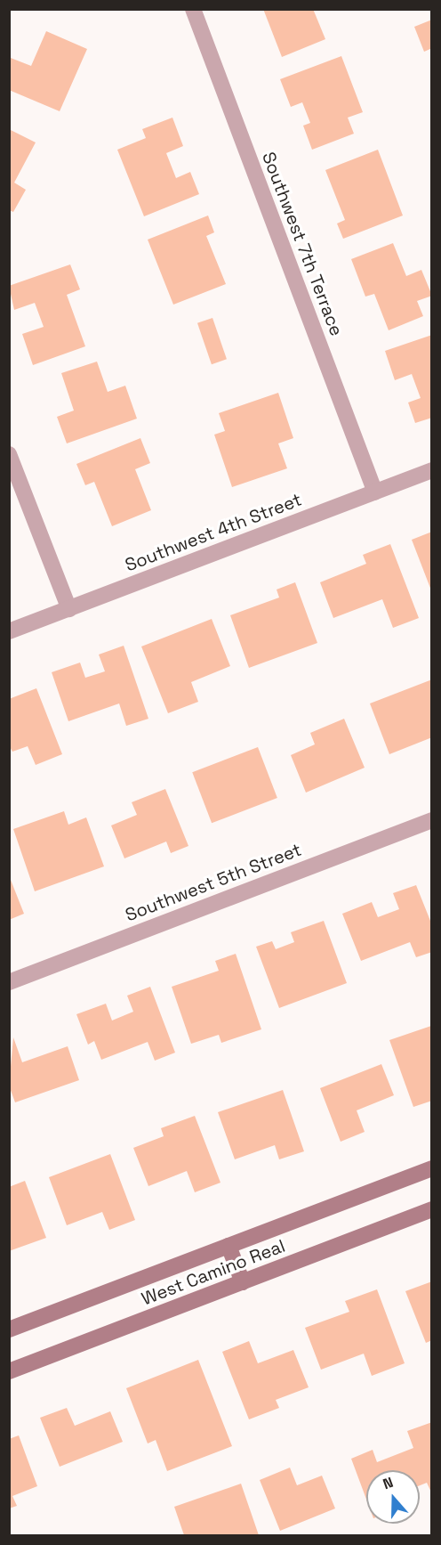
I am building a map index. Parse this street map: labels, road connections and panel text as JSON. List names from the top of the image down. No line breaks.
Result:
{"streets":{"street":["Southwest 7th Terrace","Southwest 4th Street","Southwest 5th Street","West Camino Real"]},"crossings":[["Southwest 7th Terrace","Southwest 4th Street"]],"north":"top"}
